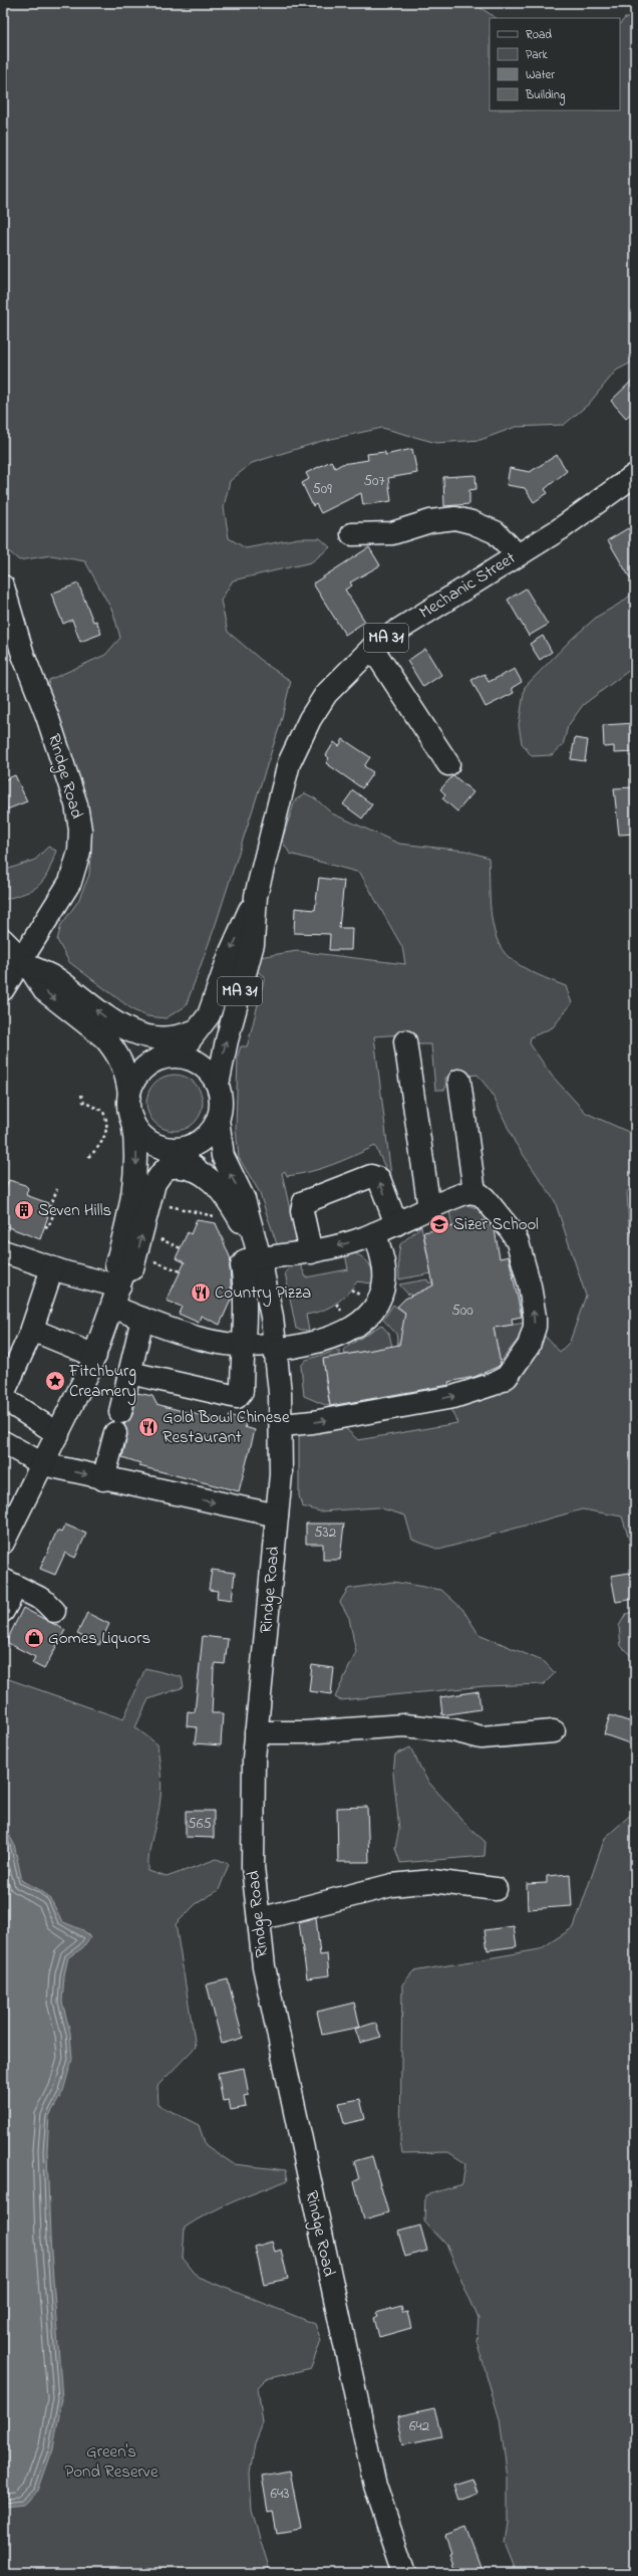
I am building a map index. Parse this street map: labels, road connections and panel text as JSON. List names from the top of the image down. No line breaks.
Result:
{"streets":{"main road":["Mechanic Street","MA 31","Rindge Road"]},"crossings":[["Mechanic Street","MA 31"],["Mechanic Street","Rindge Road"],["MA 31","Rindge Road"]],"parks":["Green's Pond Reserve"],"places":{"building":["Seven Hills"],"school or university":["Sizer School"],"restaurant":["Country Pizza","Gold Bowl Chinese Restaurant"],"place":["Fitchburg Creamery"],"shop":["Gomes Liquors"]},"house_numbers":["507","509","500","532","565","642","643"],"legend":["Road","Park","Water","Building"]}
